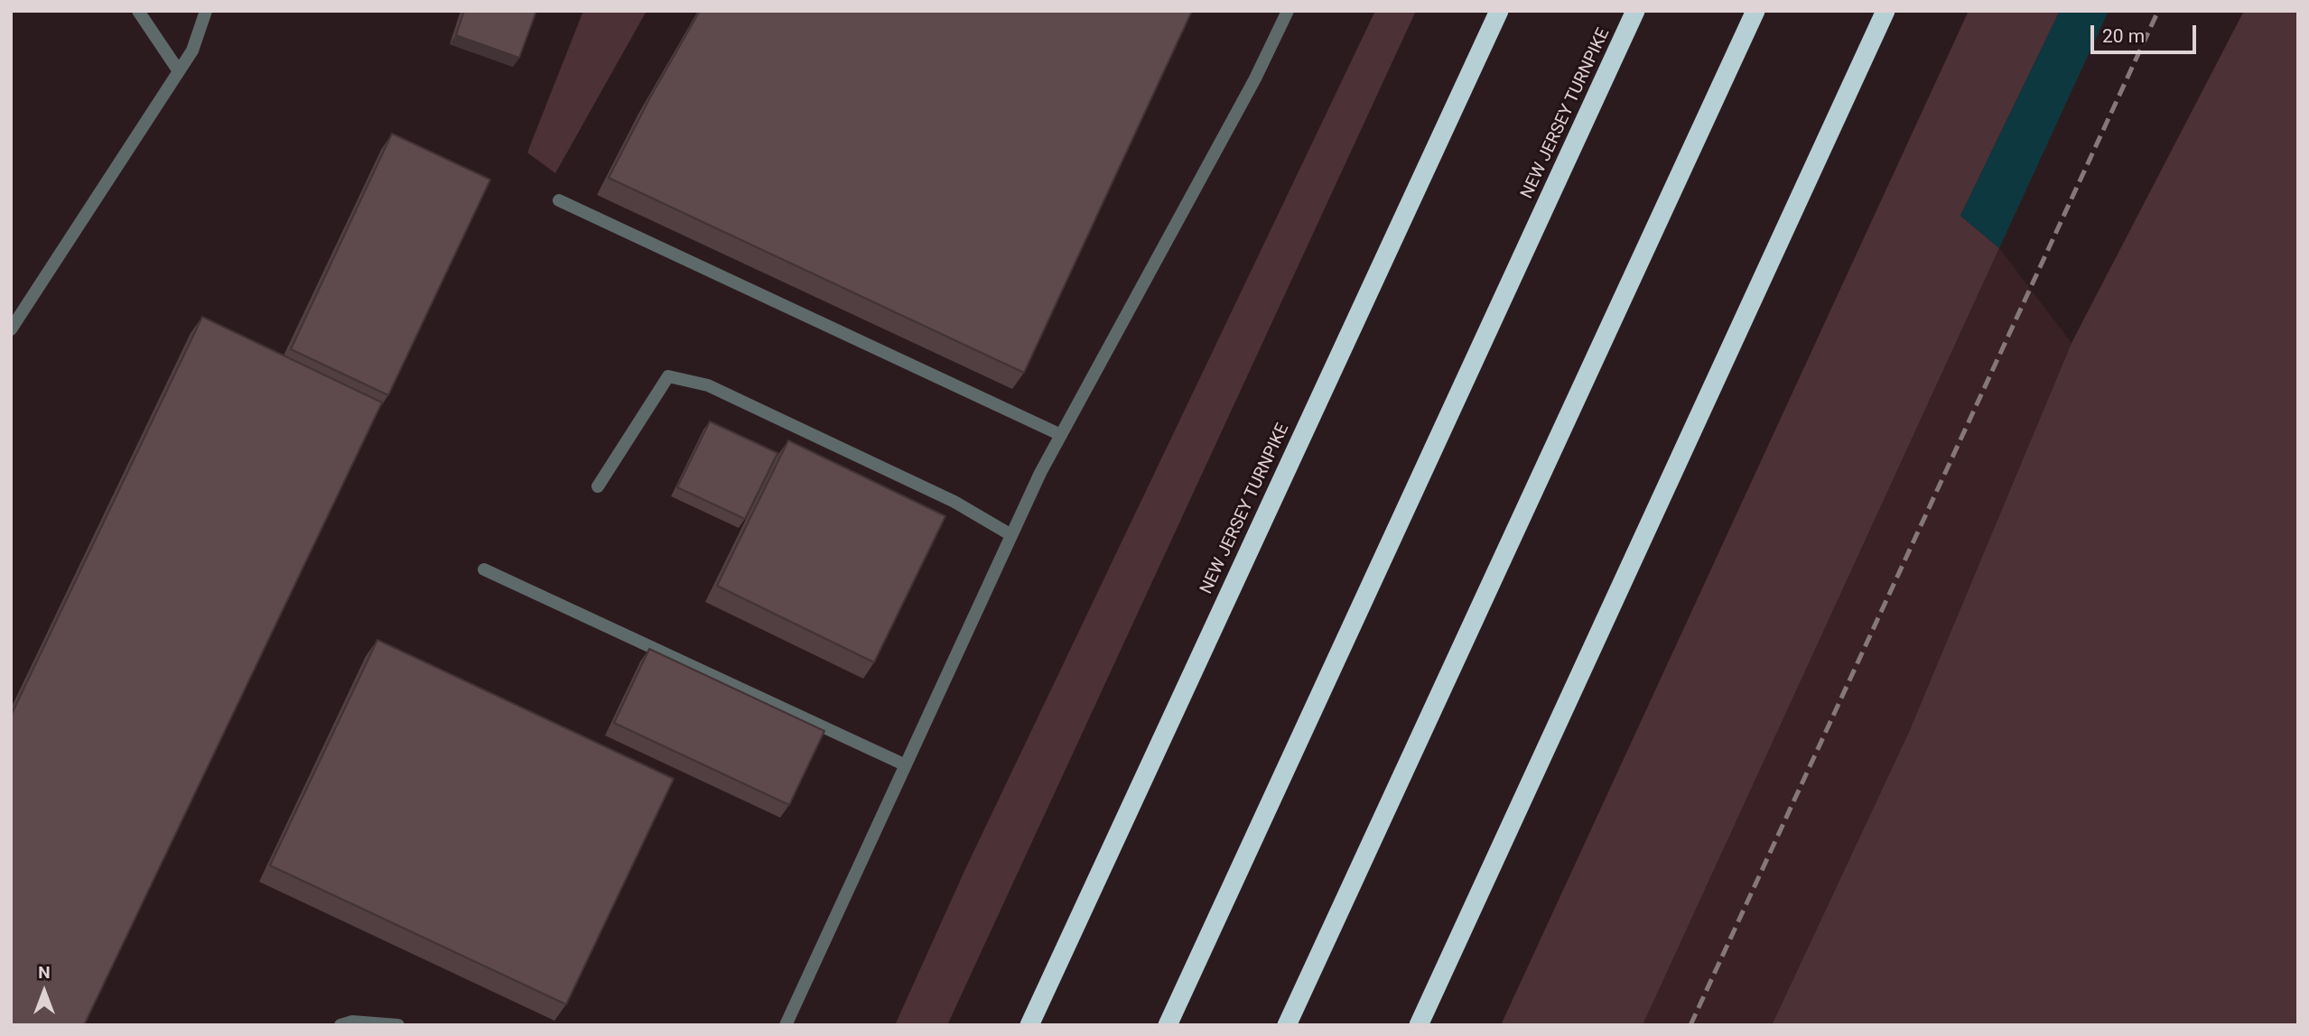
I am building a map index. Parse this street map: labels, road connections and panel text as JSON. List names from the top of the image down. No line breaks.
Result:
{"streets":{"highway":["NEW JERSEY TURNPIKE"]},"scale_bar":"20 m","north":"top"}
